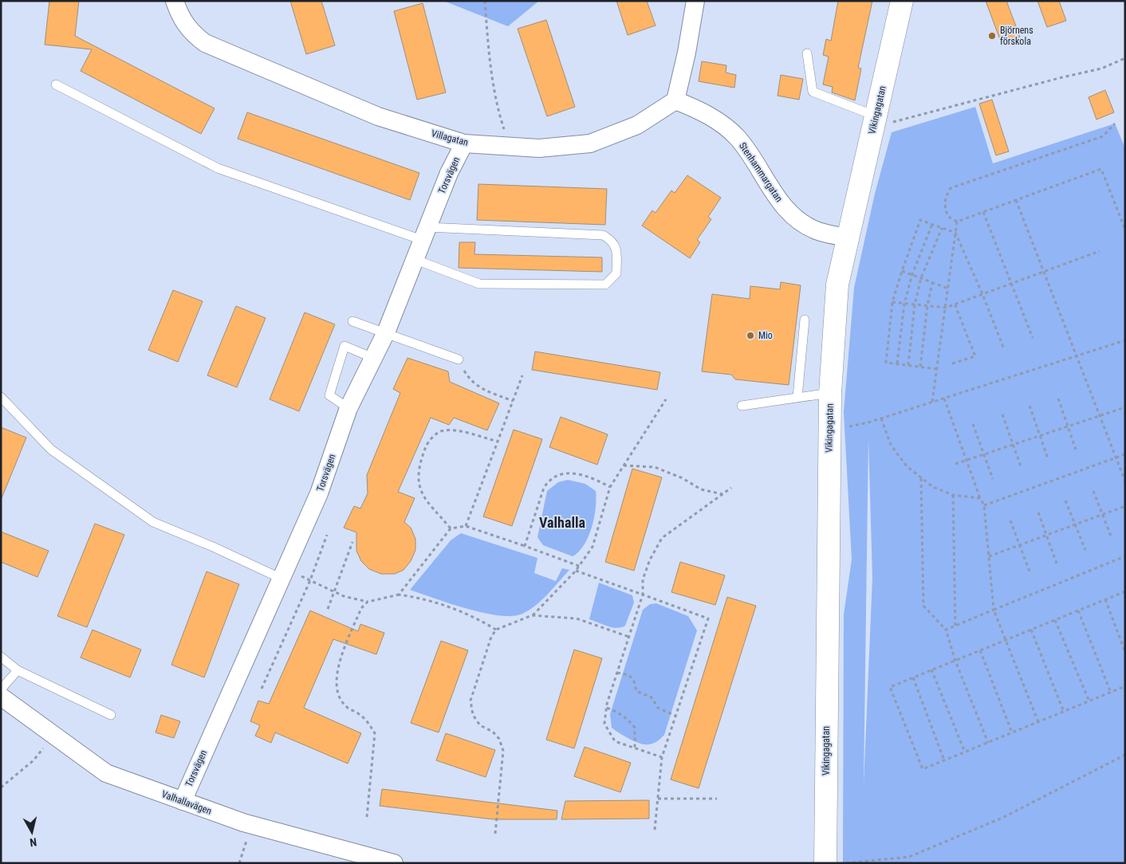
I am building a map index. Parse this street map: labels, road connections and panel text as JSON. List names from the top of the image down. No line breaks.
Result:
{"streets":{"street":["Vikingagatan","Villagatan","Stenhammargatan","Torsvägen","Valhallavägen"]},"crossings":[["Vikingagatan","Stenhammargatan"],["Villagatan","Stenhammargatan"],["Villagatan","Torsvägen"],["Torsvägen","Valhallavägen"]],"districts":["Valhalla"],"places":["Björnens förskola","Mio"],"north":"bottom"}
